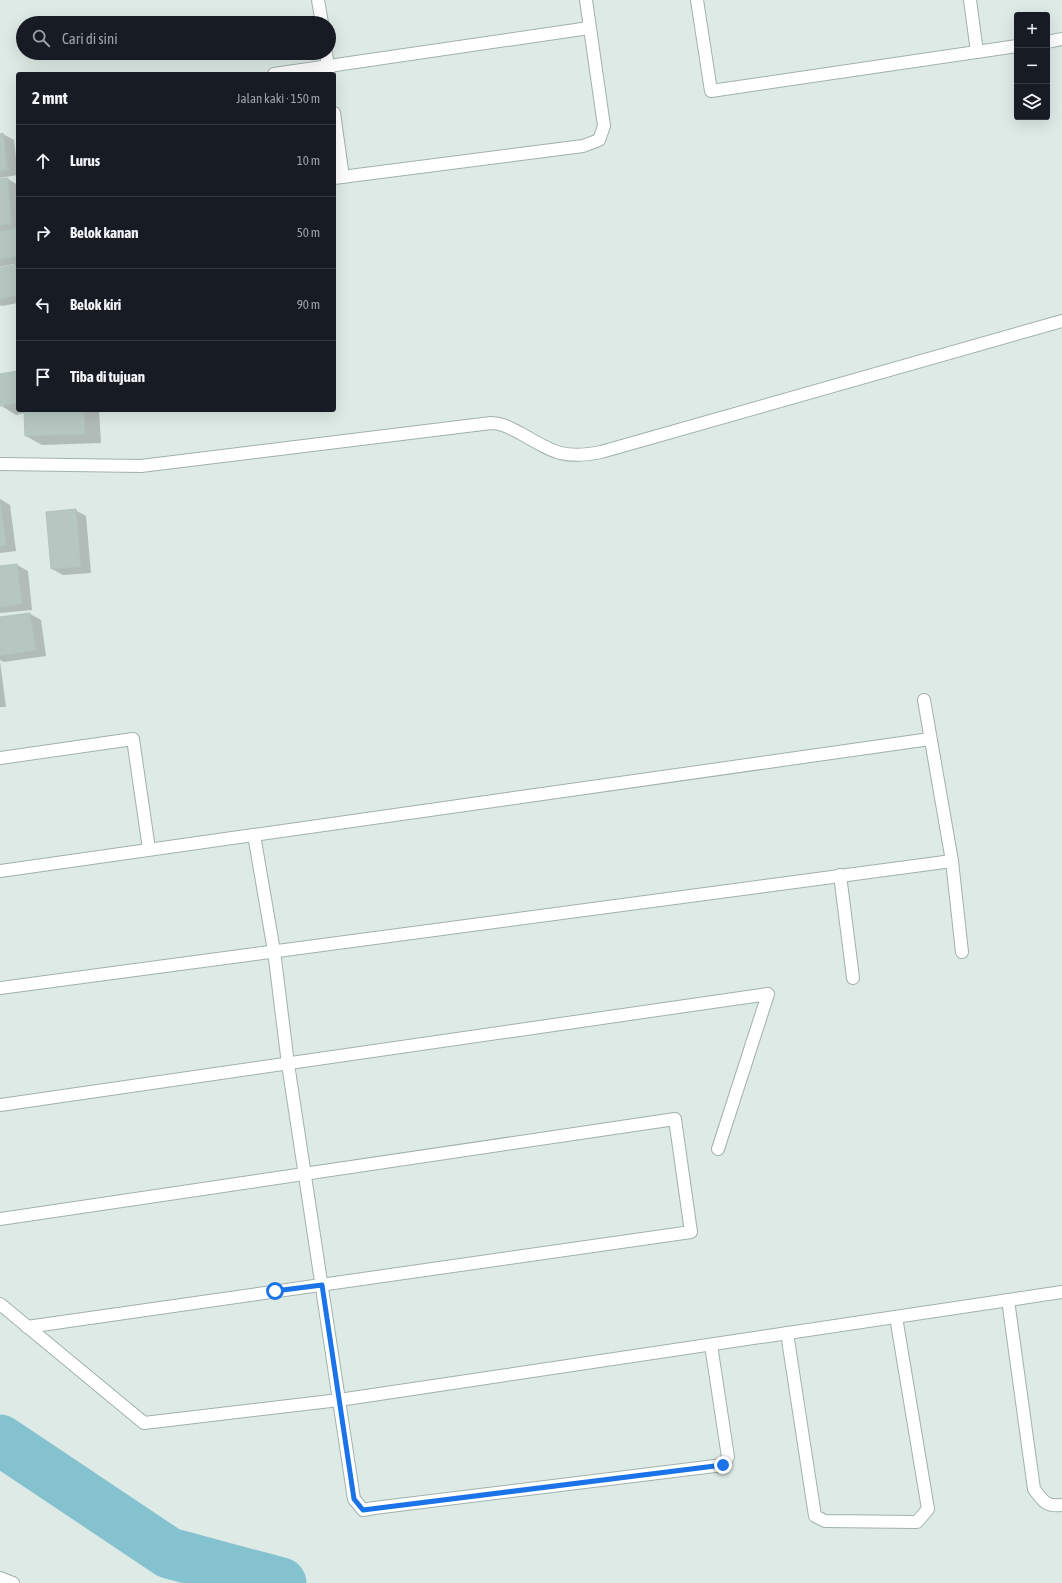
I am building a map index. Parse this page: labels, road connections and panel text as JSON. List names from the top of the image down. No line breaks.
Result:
{"page":{"map_buttons":["+","−"],"search":"Cari di sini","heading":["2 mnt","Jalan kaki · 150 m"],"list":[["Lurus","10 m"],["Belok kanan","50 m"],["Belok kiri","90 m"],"Tiba di tujuan"]}}
